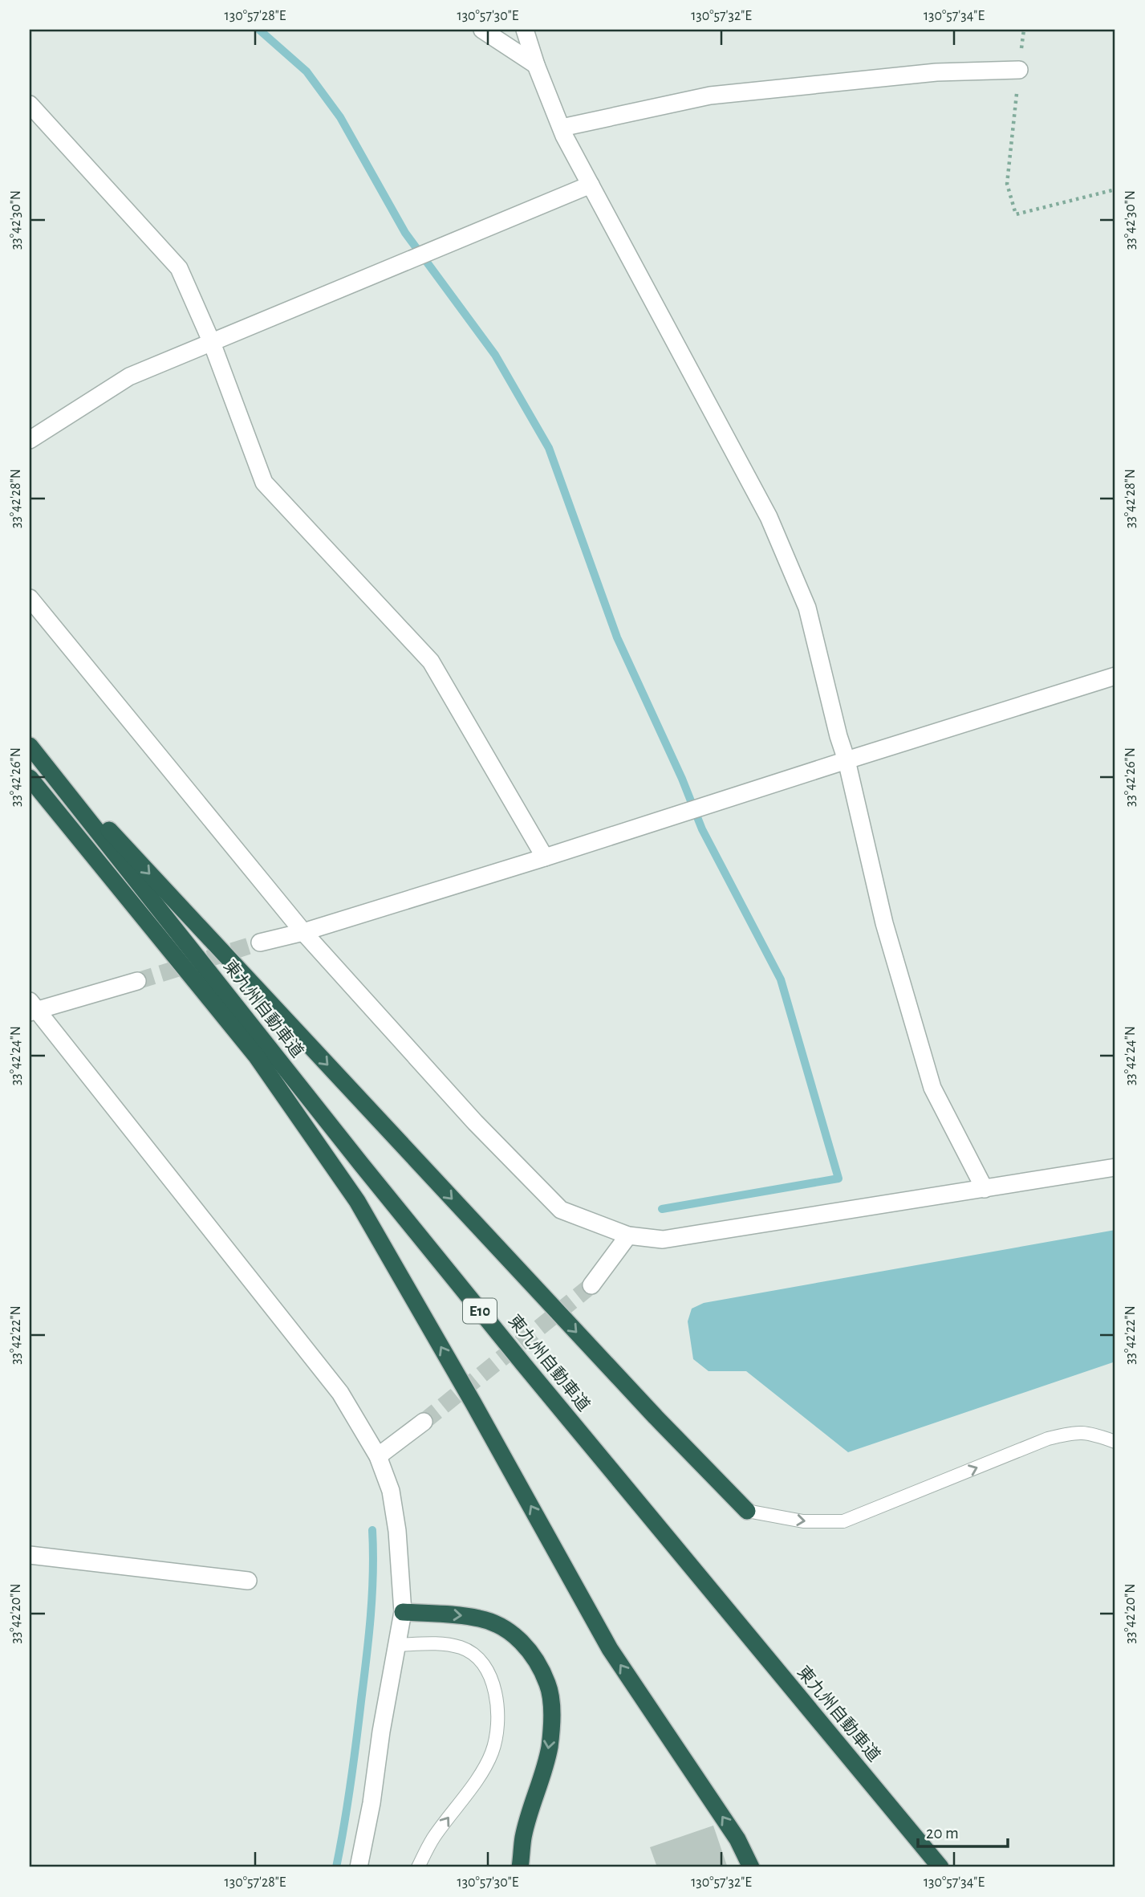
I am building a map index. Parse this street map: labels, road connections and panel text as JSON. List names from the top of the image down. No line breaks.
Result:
{"streets":{"highway":["東九州自動車道","E10"]},"scale_bar":"20 m","coordinates":["130°57'28\"E","130°57'30\"E","130°57'32\"E","130°57'34\"E","33°42'30\"N","33°42'28\"N","33°42'26\"N","33°42'24\"N","33°42'22\"N","33°42'20\"N"]}
